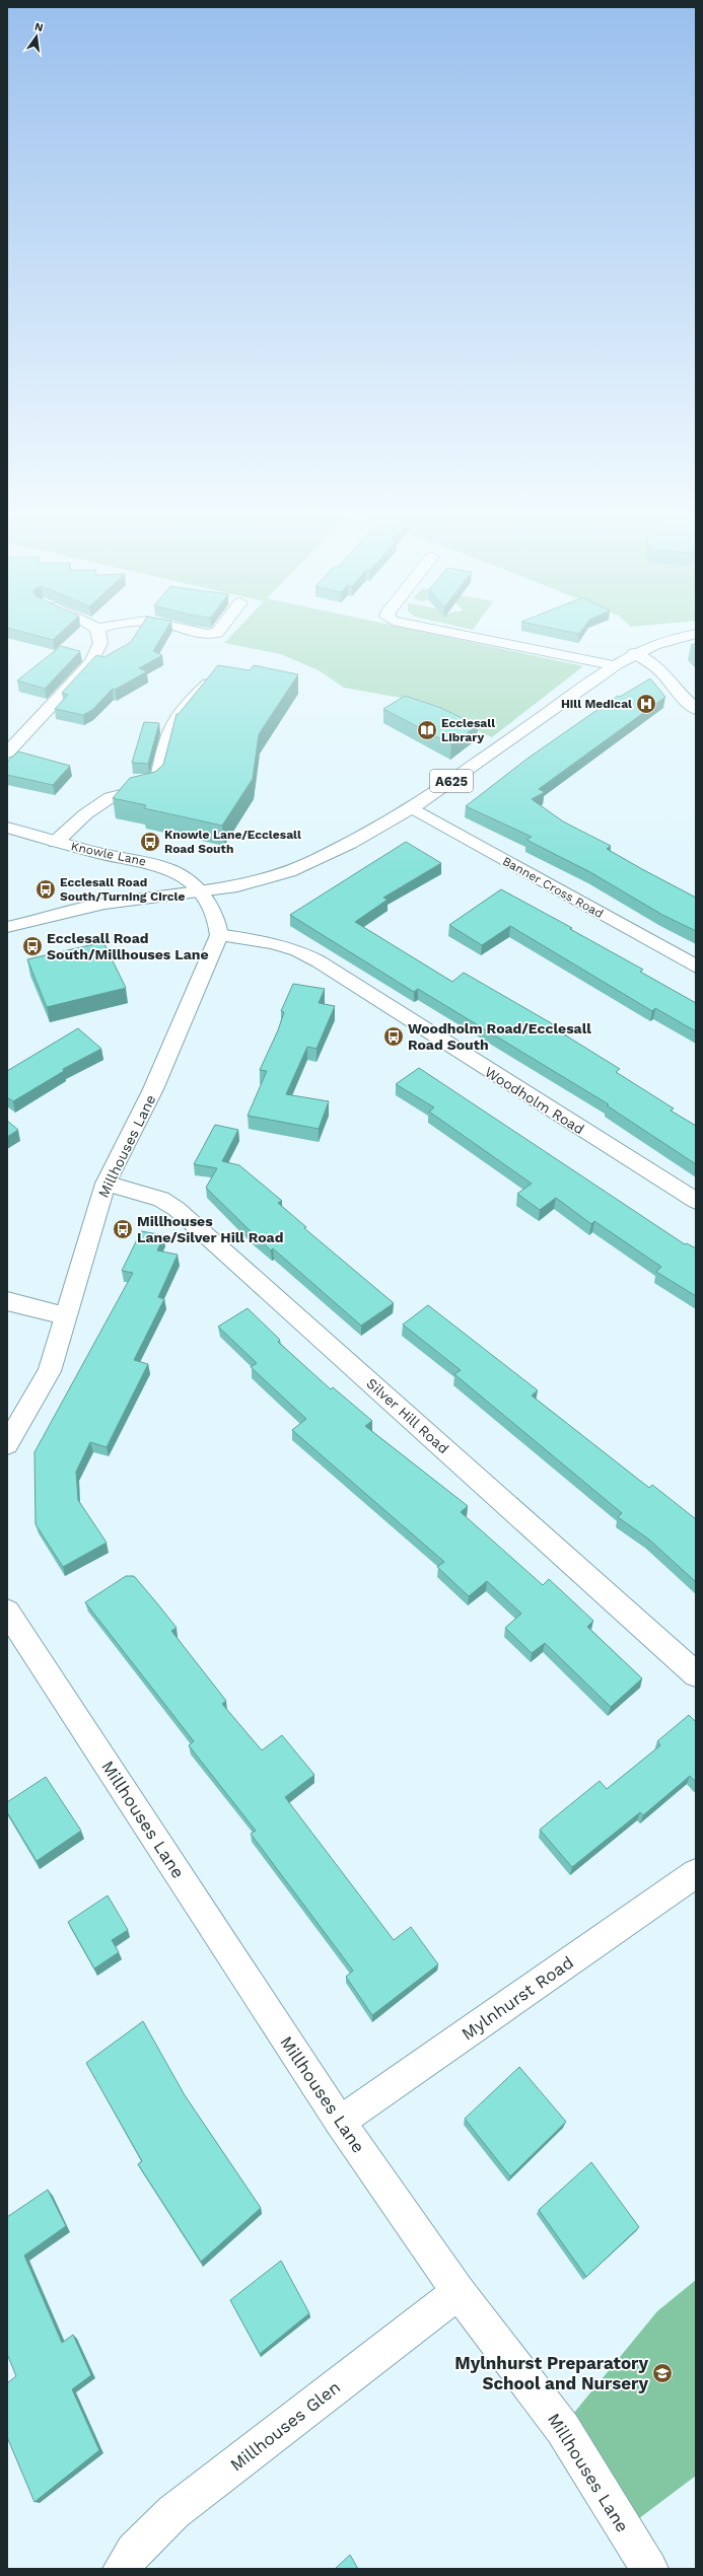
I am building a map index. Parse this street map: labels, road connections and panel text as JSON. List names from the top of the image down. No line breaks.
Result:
{"streets":{"street":["A625","Knowle Lane","Banner Cross Road","Woodholm Road","Millhouses Lane","Silver Hill Road","Mylnhurst Road","Millhouses Glen"]},"crossings":[["A625","Knowle Lane"],["A625","Banner Cross Road"],["Woodholm Road","Millhouses Lane"],["Millhouses Lane","Silver Hill Road"],["Millhouses Lane","Mylnhurst Road"],["Millhouses Lane","Millhouses Glen"]],"places":{"hospital":["Hill Medical"],"library":["Ecclesall Library"],"bus stop":["Knowle Lane/Ecclesall Road South","Ecclesall Road South/Turning Circle","Ecclesall Road South/Millhouses Lane","Woodholm Road/Ecclesall Road South","Millhouses Lane/Silver Hill Road"],"school or university":["Mylnhurst Preparatory School and Nursery"]},"north":"top"}
